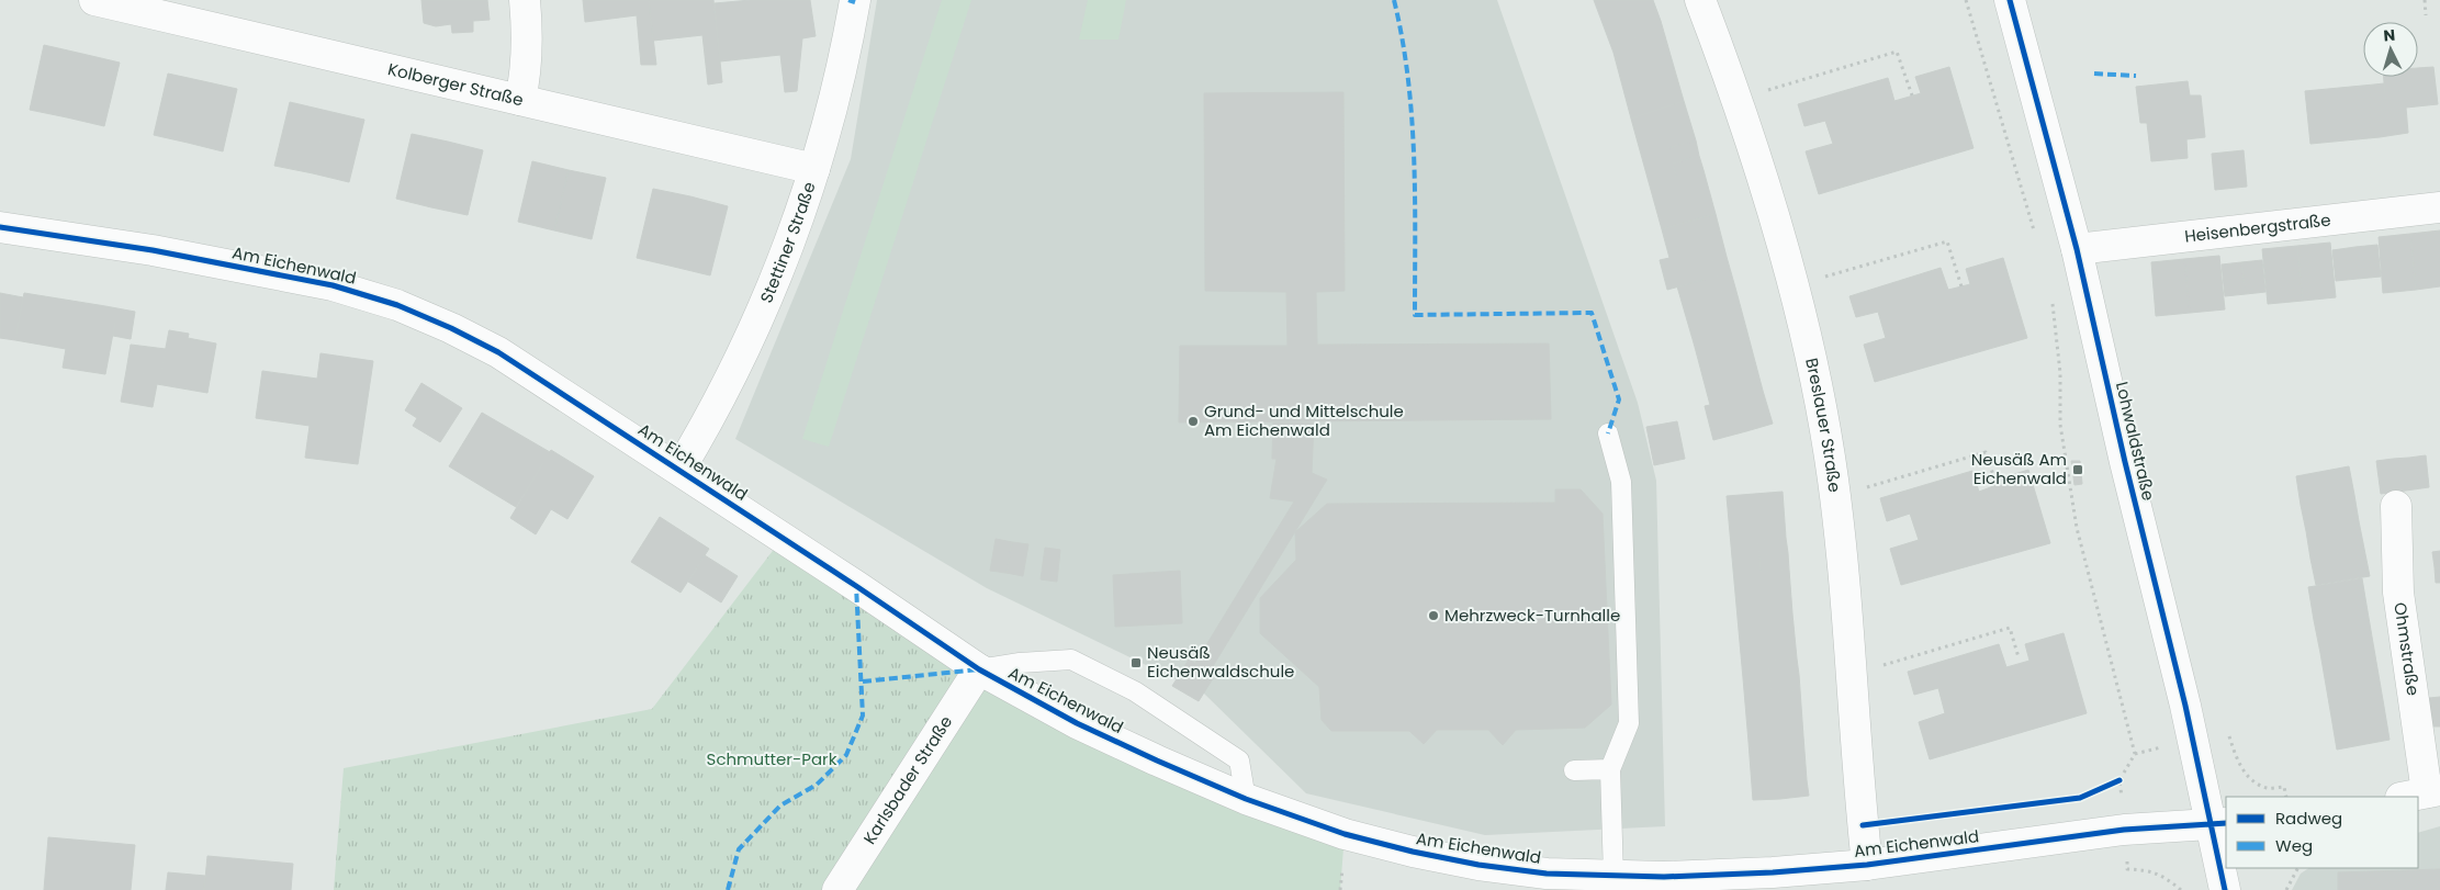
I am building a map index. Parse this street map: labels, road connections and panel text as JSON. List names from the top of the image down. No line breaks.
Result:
{"streets":{"street":["Kolberger Straße","Heisenbergstraße","Stettiner Straße","Am Eichenwald","Breslauer Straße","Lohwaldstraße","Ohmstraße","Karlsbader Straße"]},"crossings":[["Kolberger Straße","Stettiner Straße"],["Heisenbergstraße","Lohwaldstraße"],["Stettiner Straße","Am Eichenwald"],["Am Eichenwald","Breslauer Straße"],["Am Eichenwald","Lohwaldstraße"],["Am Eichenwald","Karlsbader Straße"]],"parks":["Schmutter-Park"],"places":{"other":["Grund- und Mittelschule Am Eichenwald","Mehrzweck-Turnhalle"],"transit":["Neusäß Am Eichenwald","Neusäß Eichenwaldschule"]},"legend":["Radweg","Weg"],"north":"top"}
